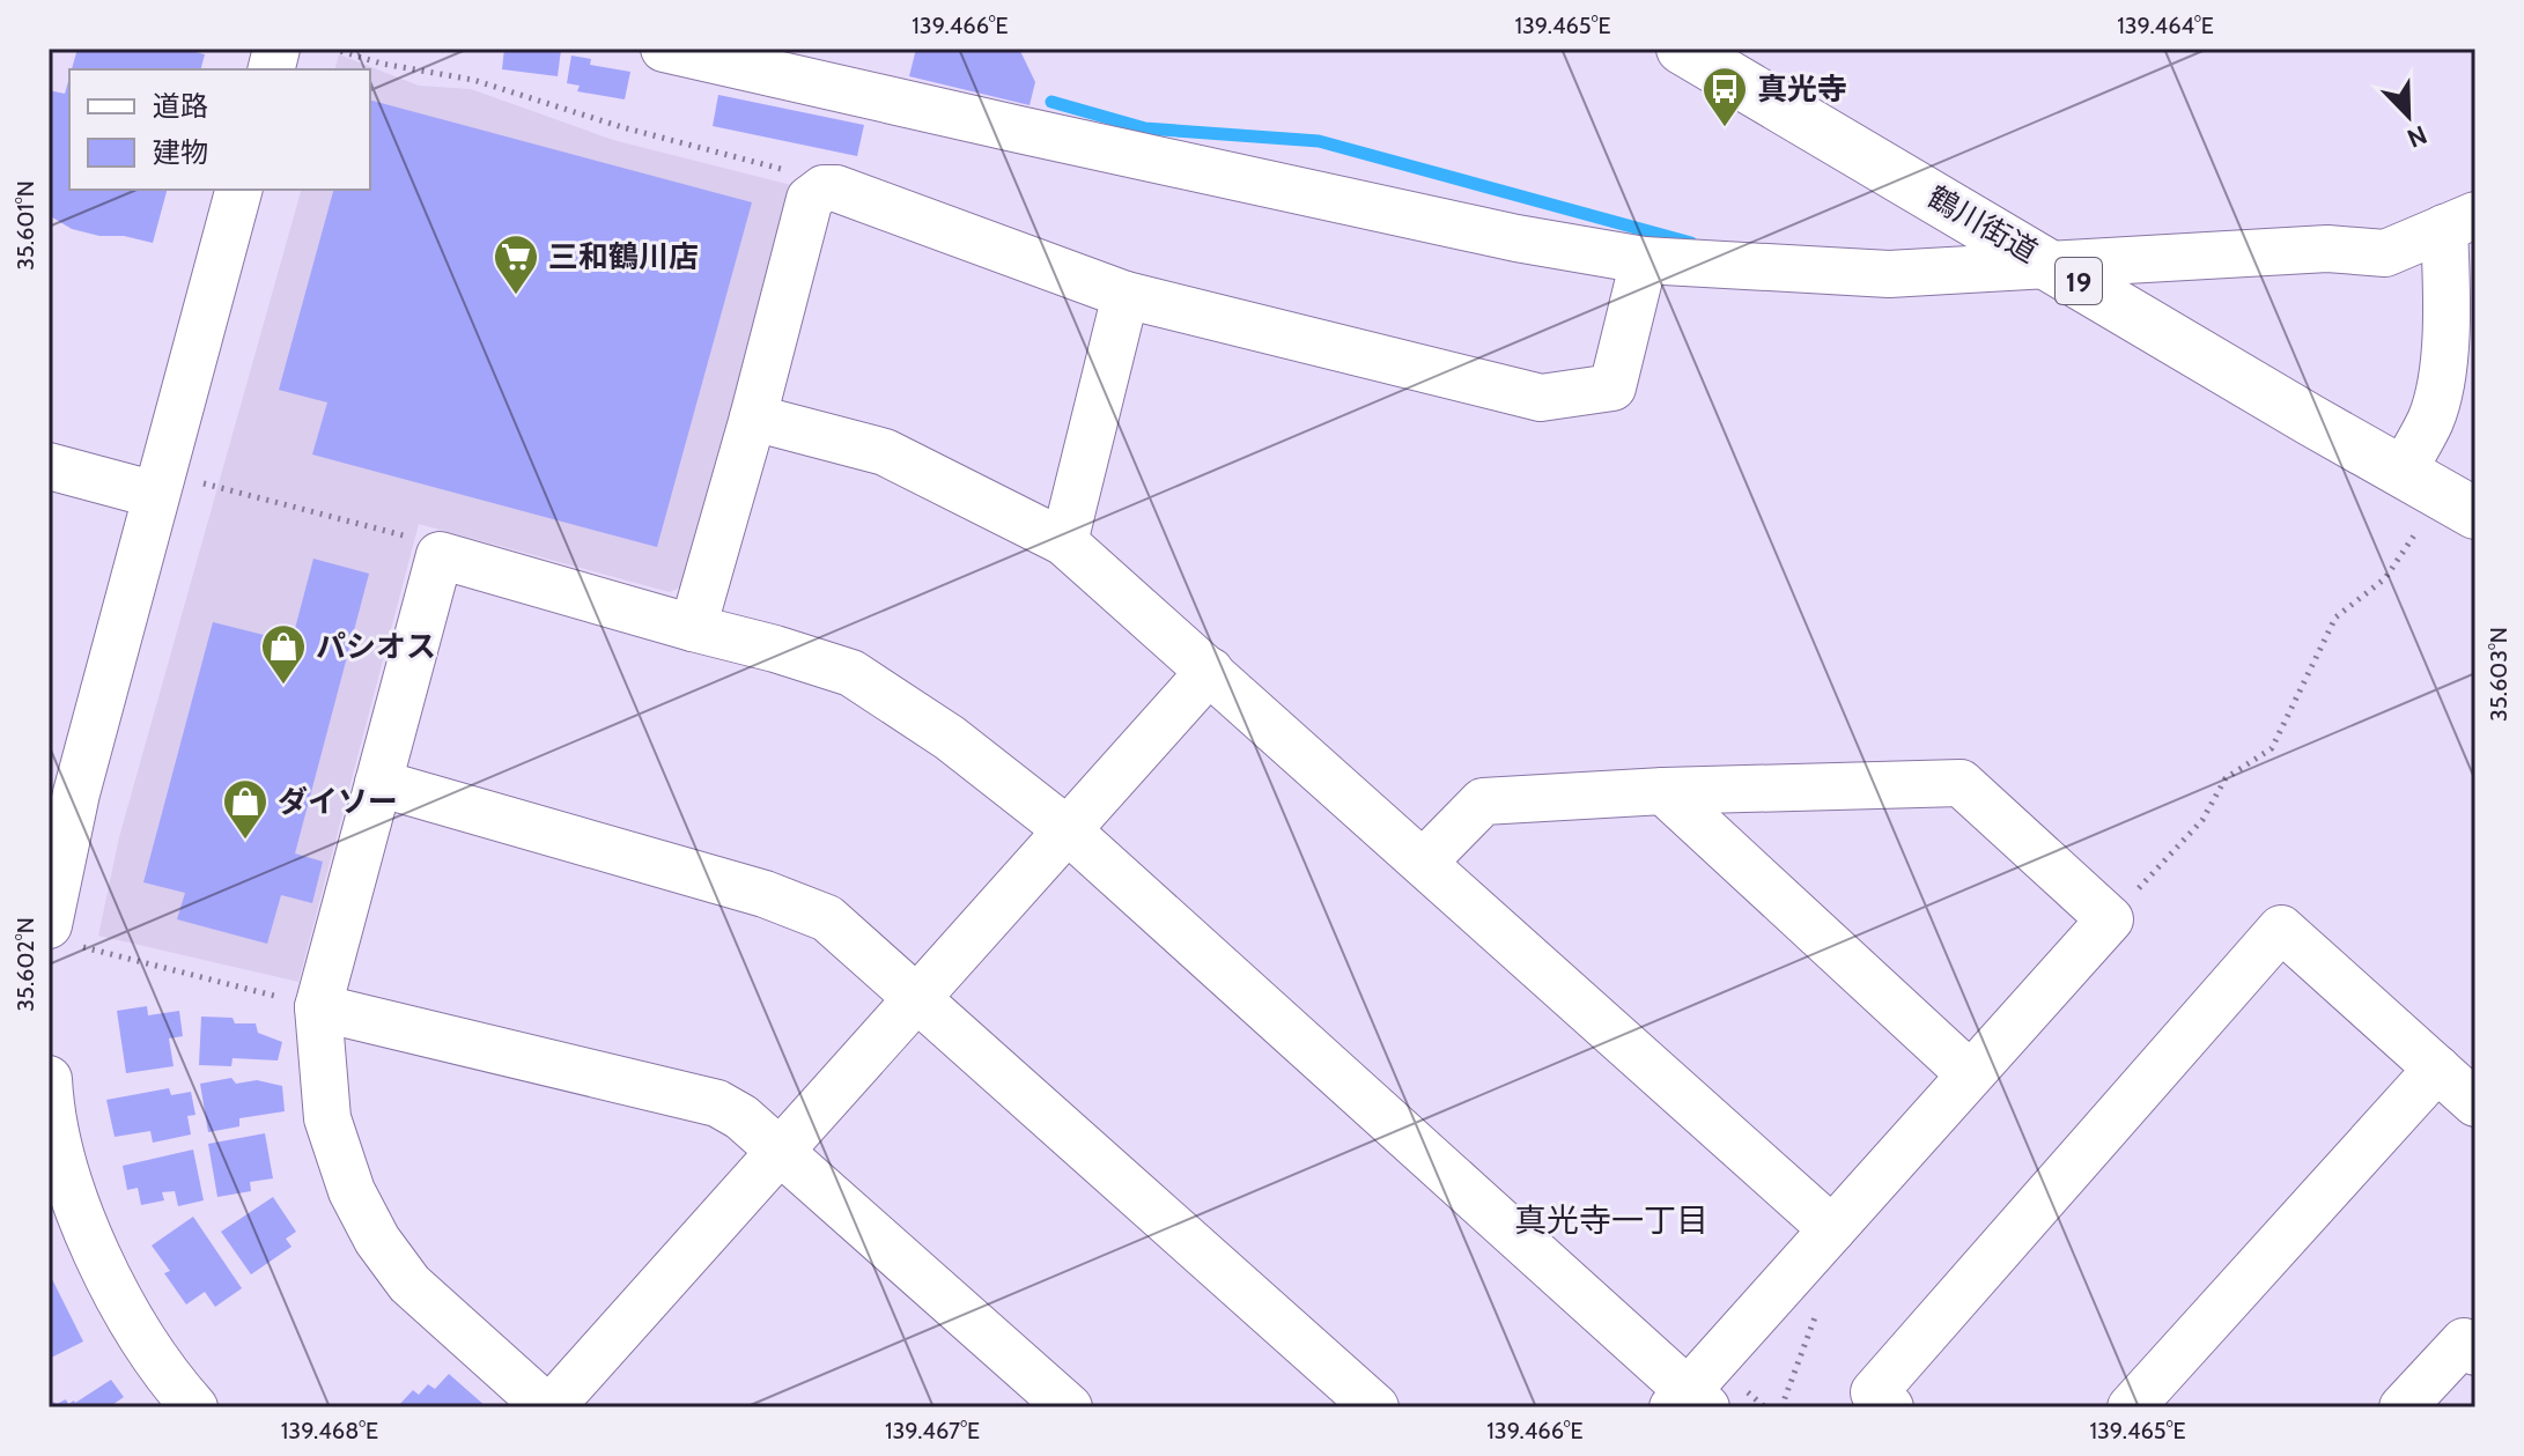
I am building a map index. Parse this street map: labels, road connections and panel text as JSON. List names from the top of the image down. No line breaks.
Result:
{"streets":{"main road":["鶴川街道","19"]},"districts":["真光寺一丁目"],"places":{"bus stop":["真光寺"],"supermarket":["三和鶴川店"],"shop":["パシオス","ダイソー"]},"legend":["道路","建物"],"north":"bottom right","coordinates":["139.466°E","139.465°E","139.464°E","35.601°N","35.603°N","35.602°N","139.468°E","139.467°E"]}
